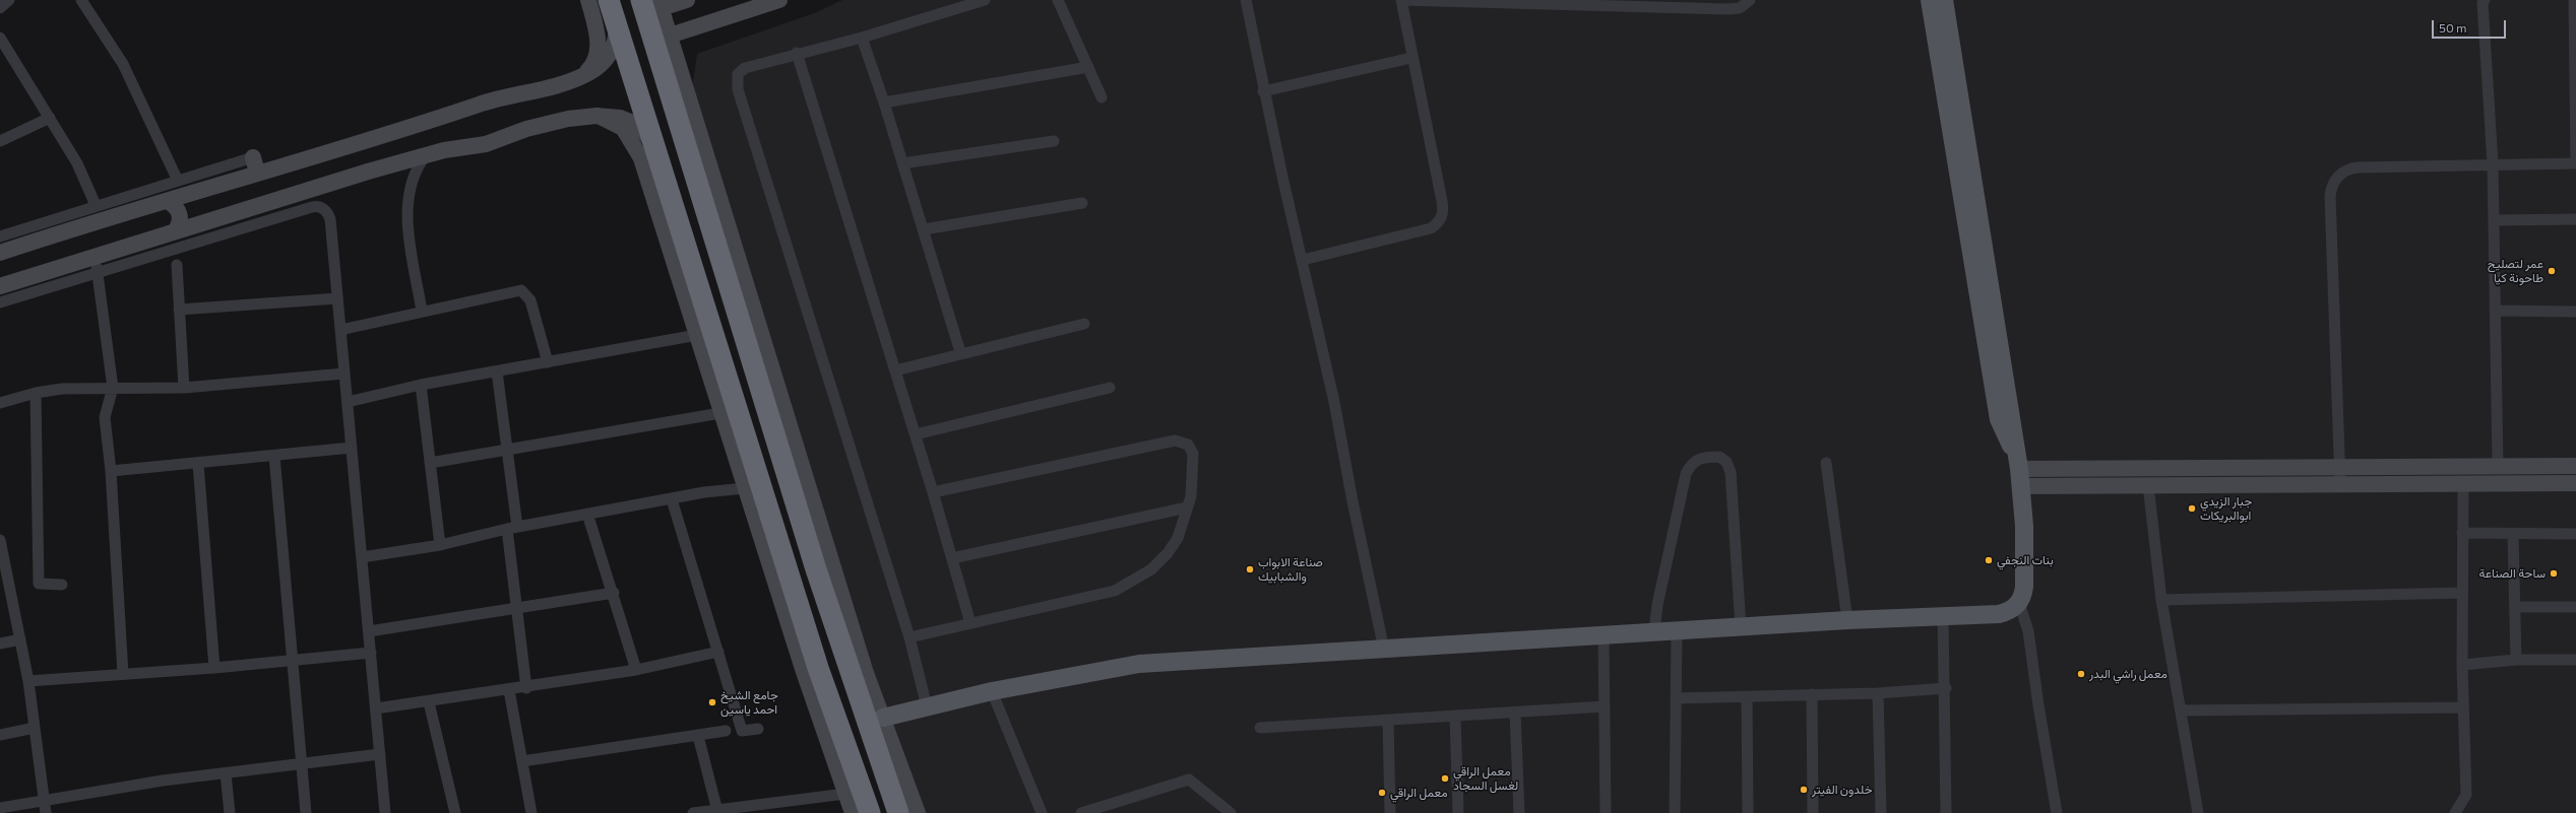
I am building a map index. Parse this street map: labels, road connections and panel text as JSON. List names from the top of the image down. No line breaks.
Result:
{"places":["عمر لتصليح طاحونة كيا","جبار الزيدي ابوالبريكات","بنات النجفي","صناعة الابواب والشبابيك","ساحة الصناعة","معمل راشي البدر","جامع الشيخ احمد ياسين","معمل الراقي لغسل السجاد","خلدون الفيتر","معمل الراقي"],"scale_bar":"50 m"}
